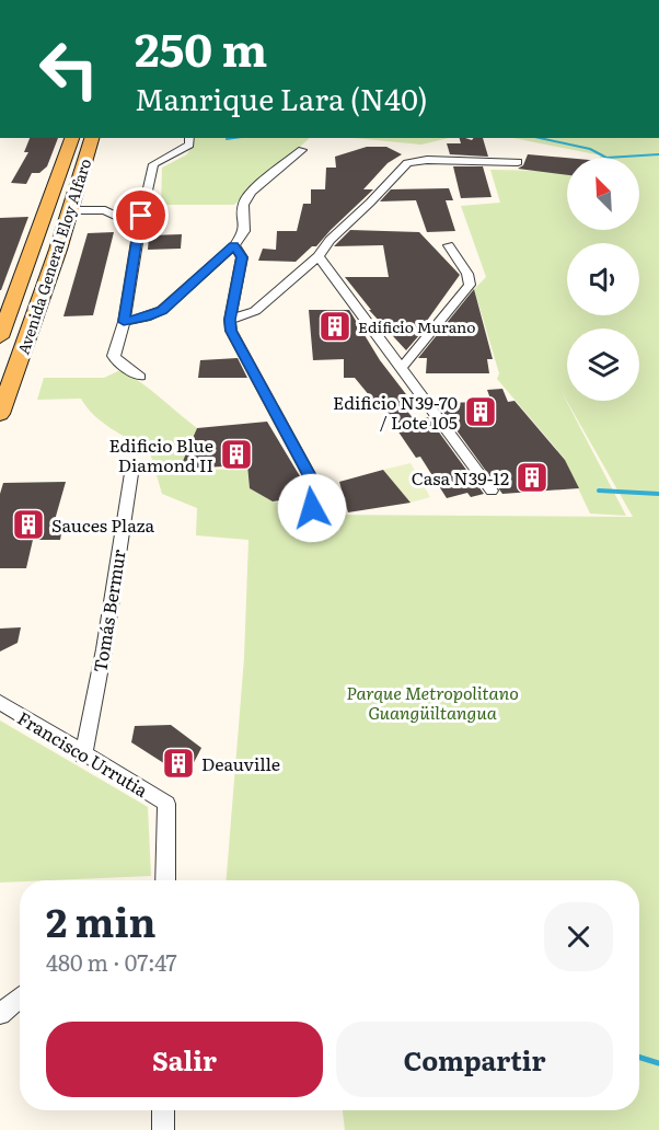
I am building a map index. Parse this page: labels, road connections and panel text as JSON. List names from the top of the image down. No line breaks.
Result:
{"streets":{"main road":["Avenida General Eloy Alfaro"],"street":["Tomás Bermur","Francisco Urrutia"]},"crossings":[["Tomás Bermur","Francisco Urrutia"]],"parks":["Parque Metropolitano Guangüiltangua"],"places":{"building":["Edificio Murano","Edificio N39-70 / Lote 105","Edificio Blue Diamond II","Casa N39-12","Sauces Plaza","Deauville"]},"north":"top left","page":{"turn":["250 m","Manrique Lara (N40)"],"heading":["2 min","480 m · 07:47"],"buttons":["Salir","Compartir"]}}
